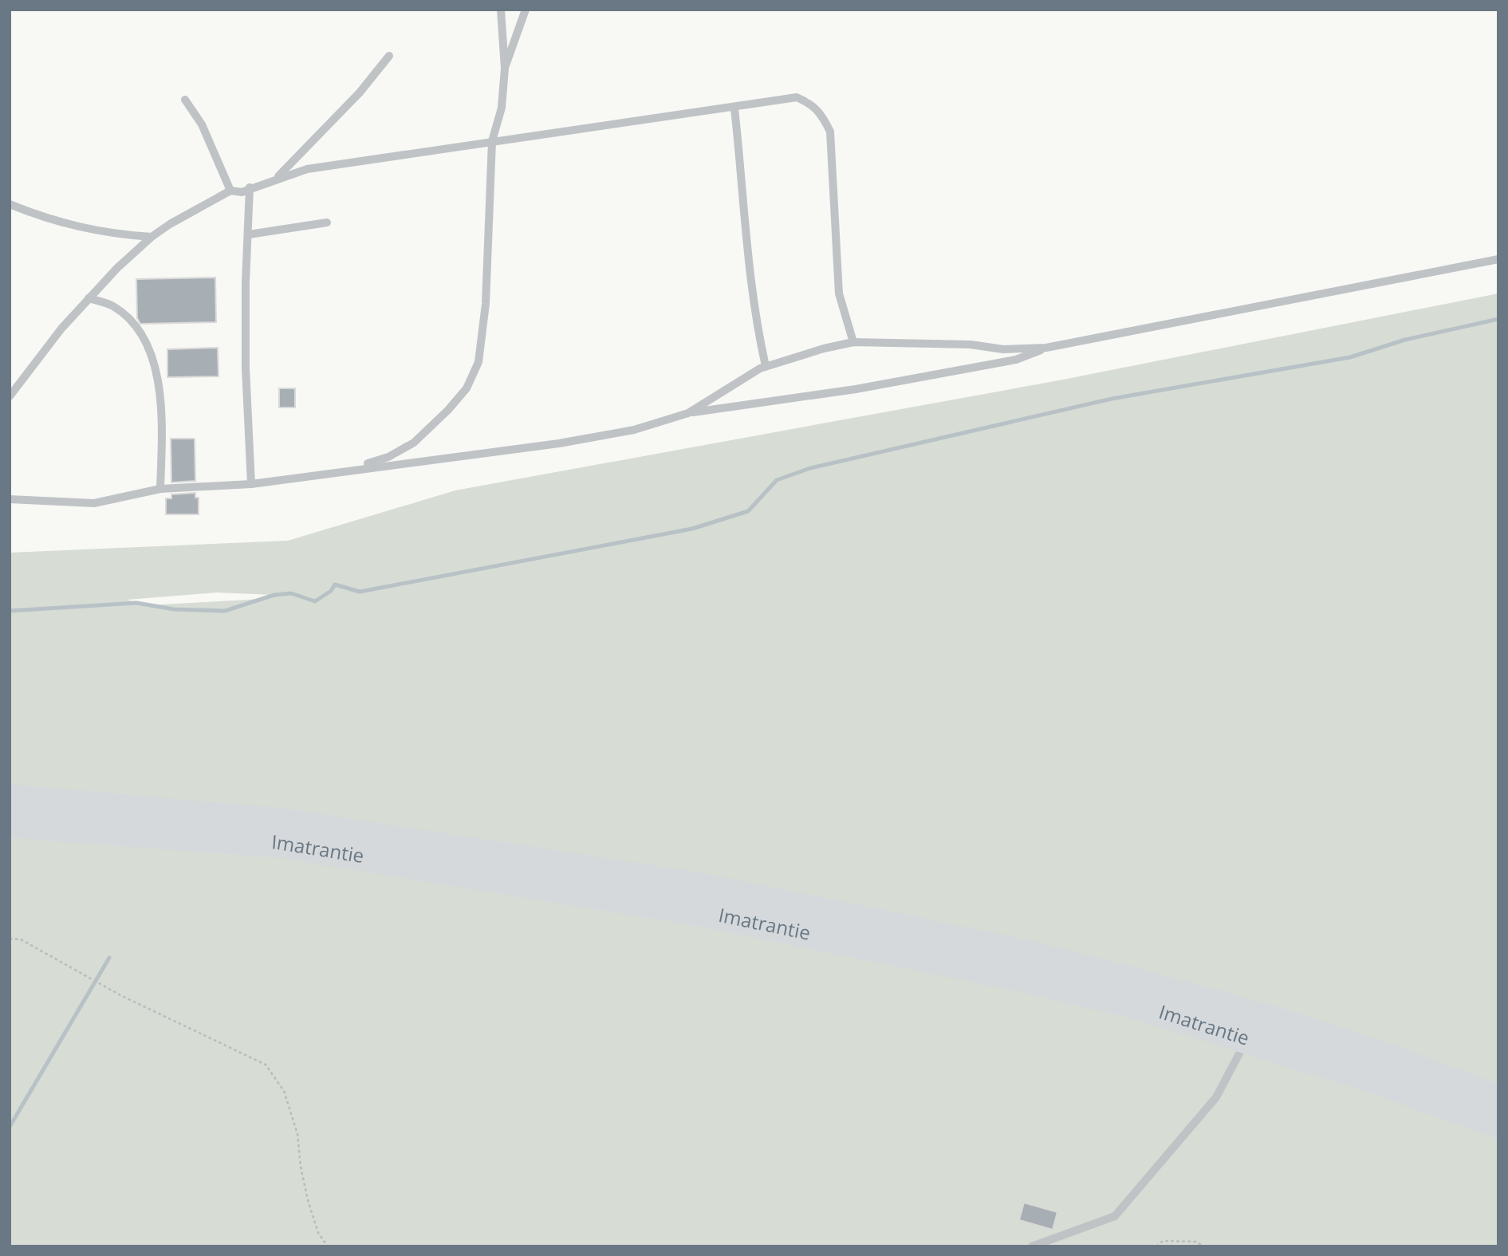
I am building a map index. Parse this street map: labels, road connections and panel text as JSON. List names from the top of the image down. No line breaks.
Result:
{"streets":{"highway":["Imatrantie"]}}
